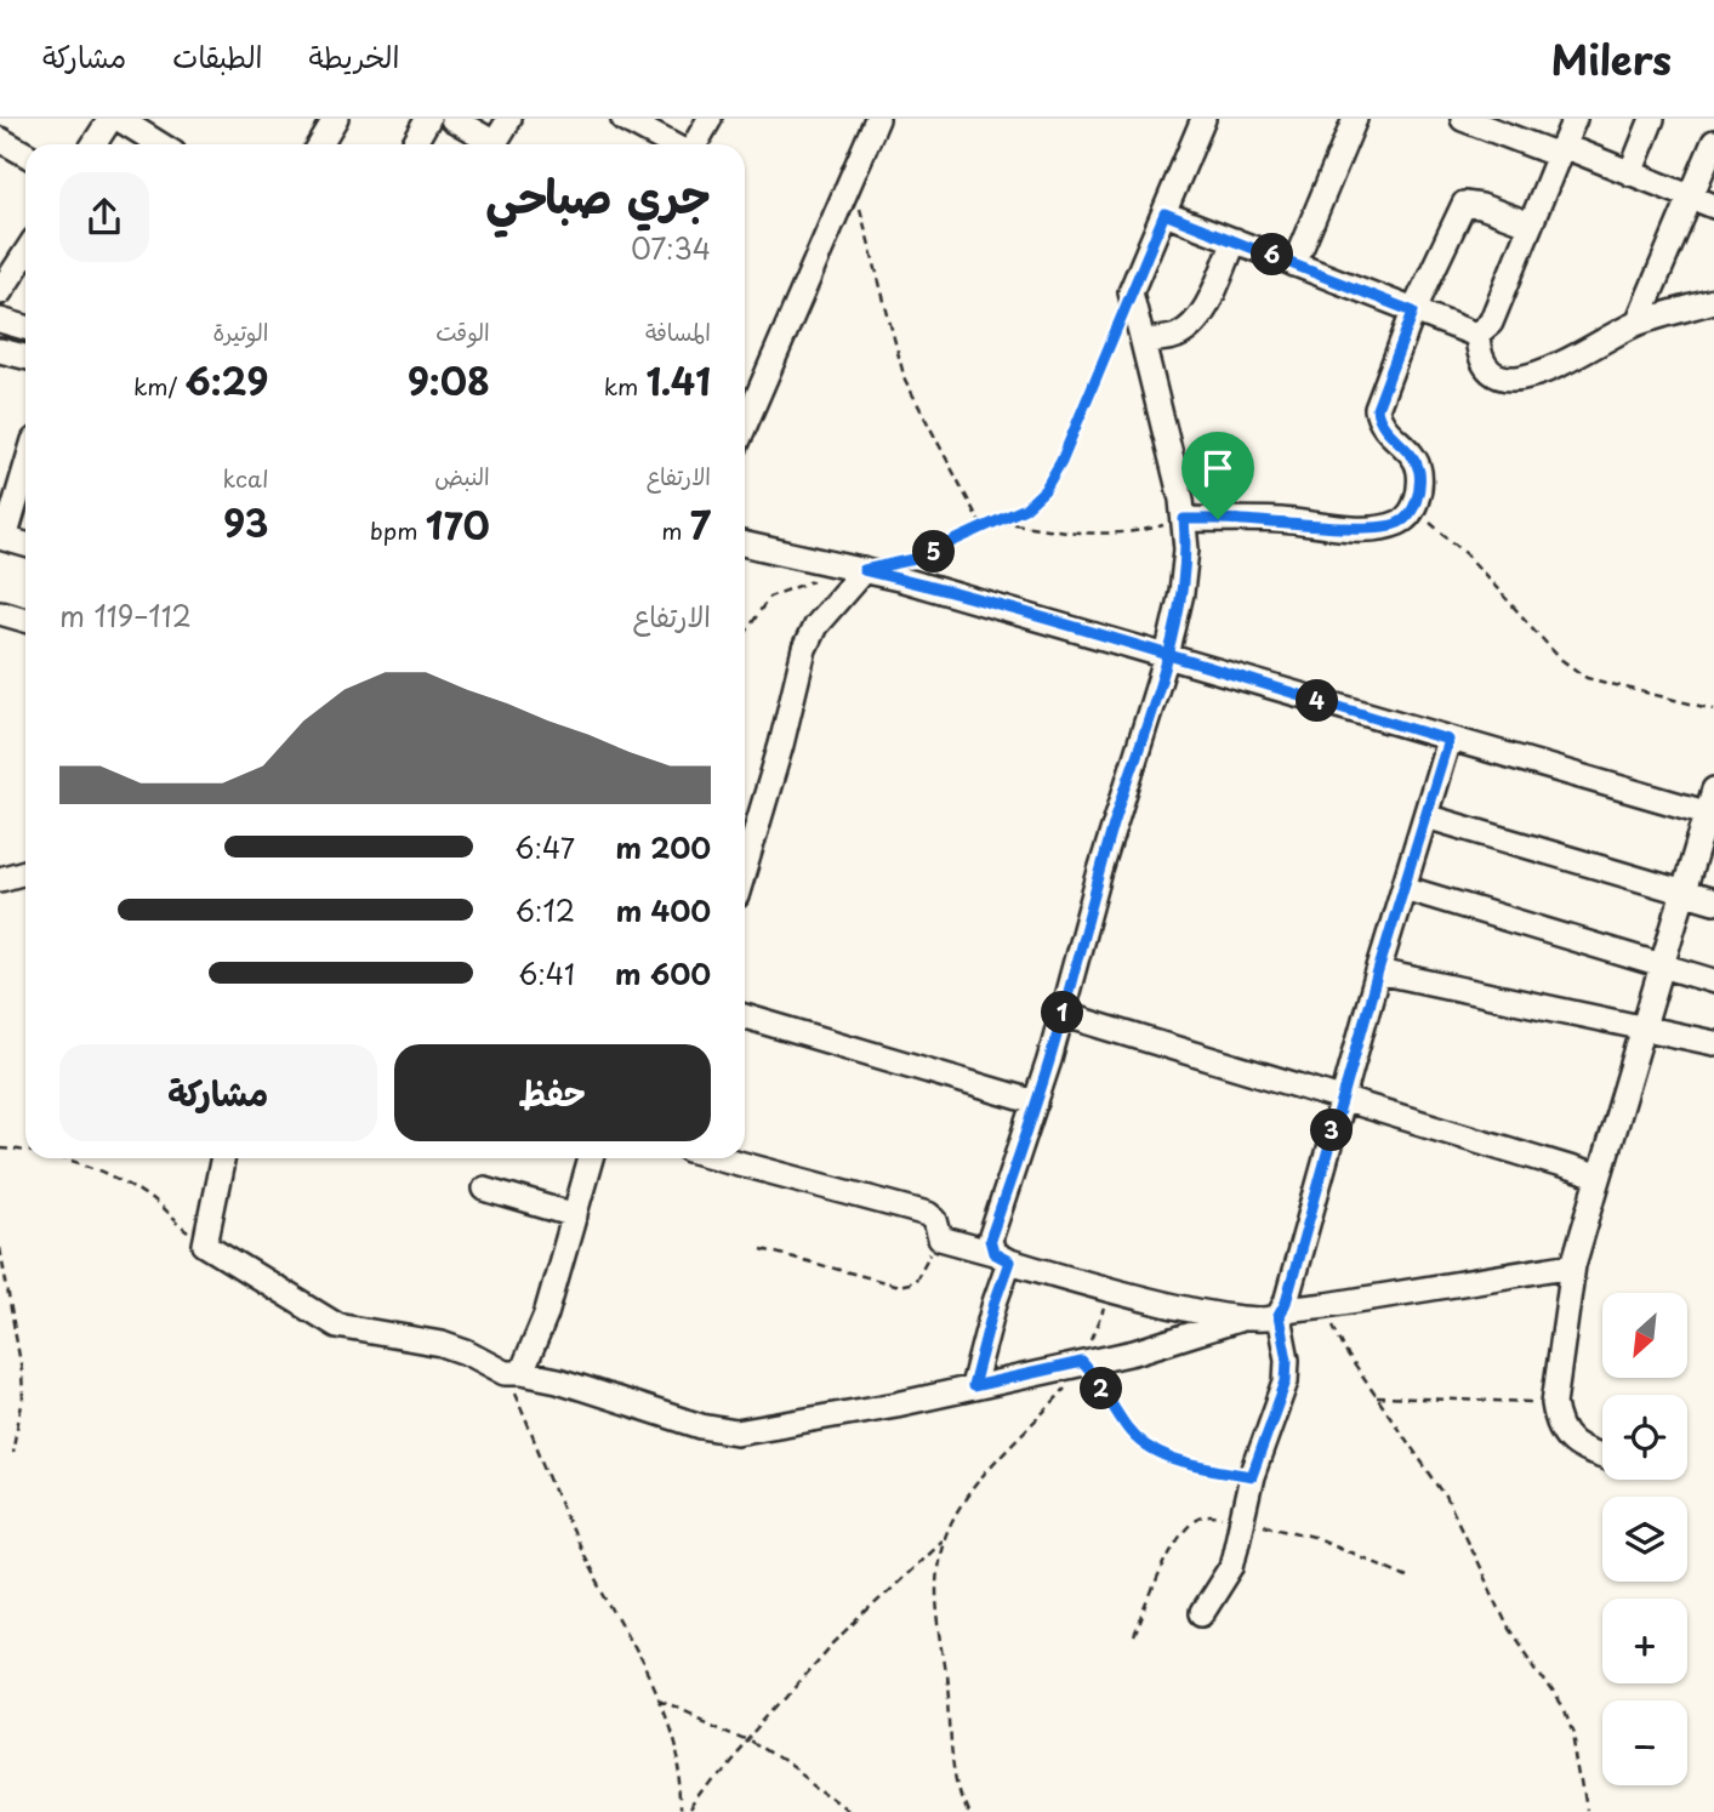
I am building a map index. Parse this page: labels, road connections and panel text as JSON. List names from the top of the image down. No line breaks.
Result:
{"north":"bottom left","page":{"header":"Milers","nav":["الخريطة","الطبقات","مشاركة"],"heading":["جري صباحي","07:34"],"pins":["6","5","4","1","3","2"],"stats":[["المسافة","1.41 km"],["الوقت","9:08"],["الوتيرة","6:29 /km"],["الارتفاع","7 m"],["النبض","170 bpm"],["kcal","93"]],"chart":["الارتفاع","112–119 m"],"list":[{"name":"200 m","note":"6:47"},{"name":"400 m","note":"6:12"},{"name":"600 m","note":"6:41"}],"buttons":["حفظ","مشاركة"],"map_buttons":["+","−"]}}
